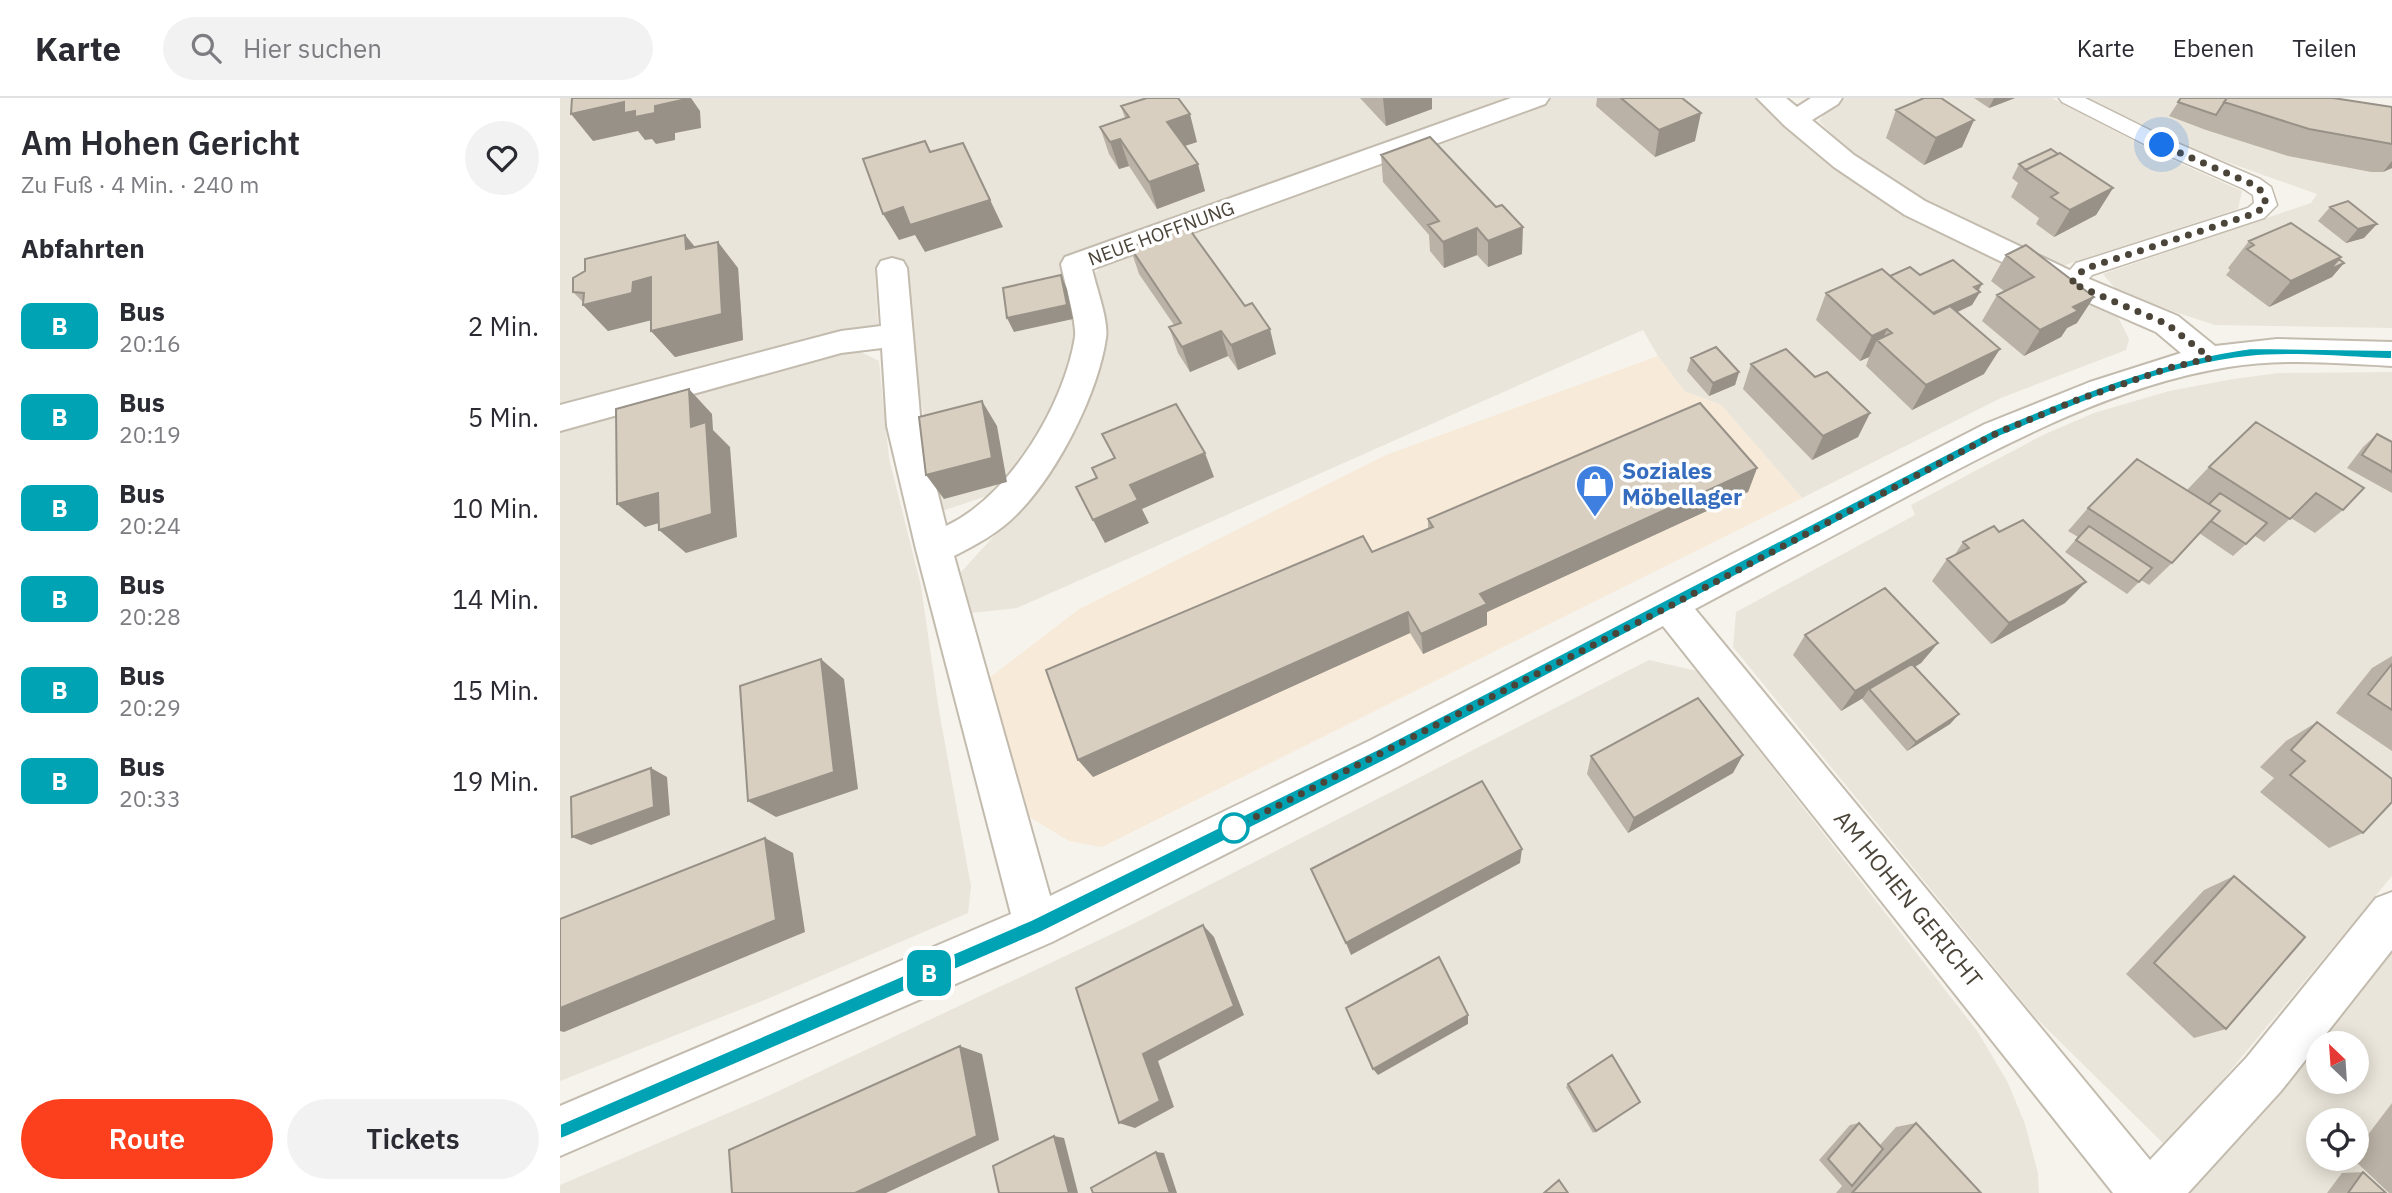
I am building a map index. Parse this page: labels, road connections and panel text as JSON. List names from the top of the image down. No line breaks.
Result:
{"streets":{"street":["NEUE HOFFNUNG","AM HOHEN GERICHT"]},"places":{"shop":["Soziales Möbellager"]},"lines":["bus line B"],"north":"top left","page":{"header":"Karte","search":"Hier suchen","nav":["Karte","Ebenen","Teilen"],"heading":[["Am Hohen Gericht","Zu Fuß · 4 Min. · 240 m"],"Abfahrten"],"on_map":"B","list":[{"mark":"B","name":"Bus","note":"20:16","value":"2 Min."},{"mark":"B","name":"Bus","note":"20:19","value":"5 Min."},{"mark":"B","name":"Bus","note":"20:24","value":"10 Min."},{"mark":"B","name":"Bus","note":"20:28","value":"14 Min."},{"mark":"B","name":"Bus","note":"20:29","value":"15 Min."},{"mark":"B","name":"Bus","note":"20:33","value":"19 Min."}],"buttons":["Route","Tickets"]}}
